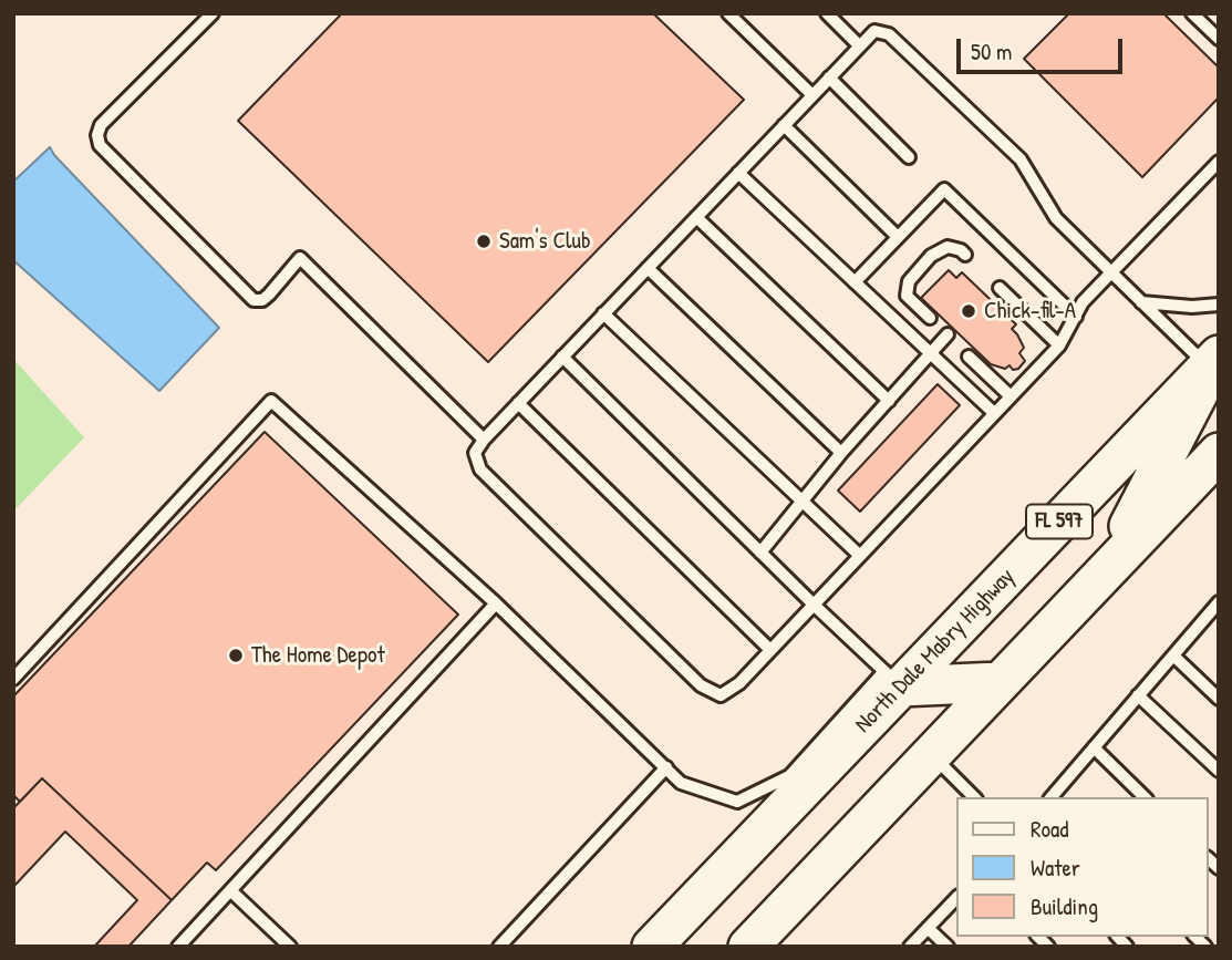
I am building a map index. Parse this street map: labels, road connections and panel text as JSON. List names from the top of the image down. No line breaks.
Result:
{"streets":{"main road":["FL 597","North Dale Mabry Highway"]},"places":["Sam's Club","Chick-fil-A","The Home Depot"],"legend":["Road","Water","Building"],"scale_bar":"50 m"}
